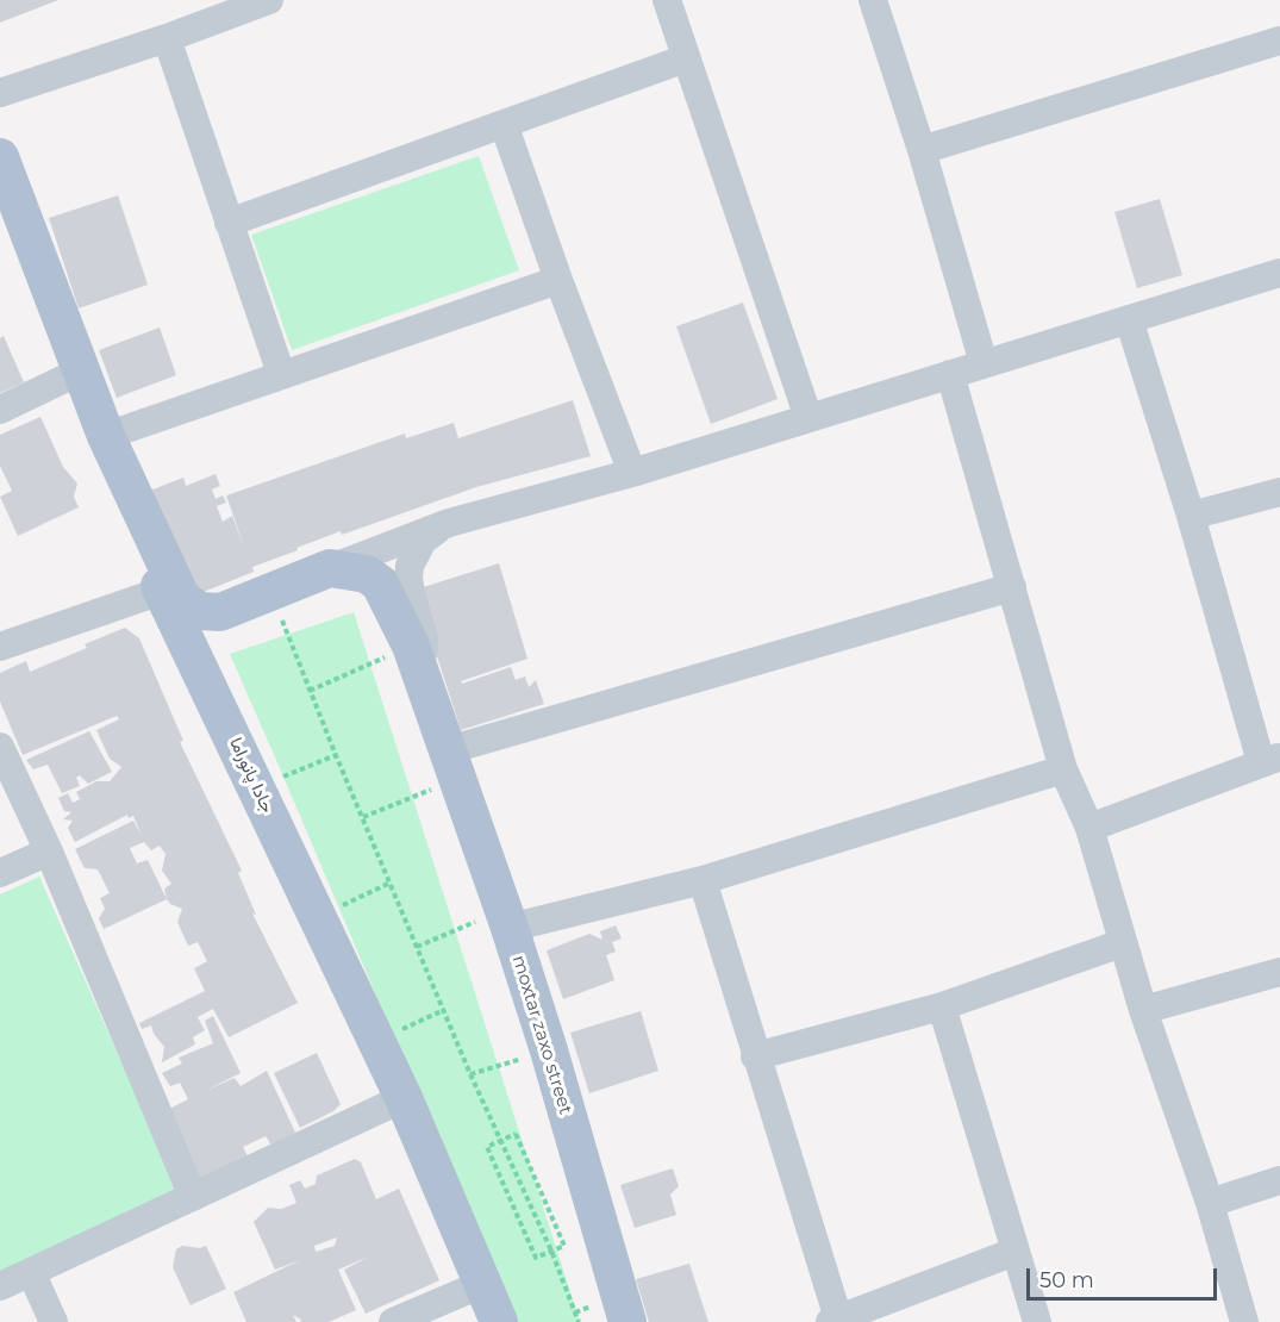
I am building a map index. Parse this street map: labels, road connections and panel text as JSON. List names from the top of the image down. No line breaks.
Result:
{"streets":{"main road":["جادا پانوراما","moxtar zaxo street"]},"scale_bar":"50 m"}
